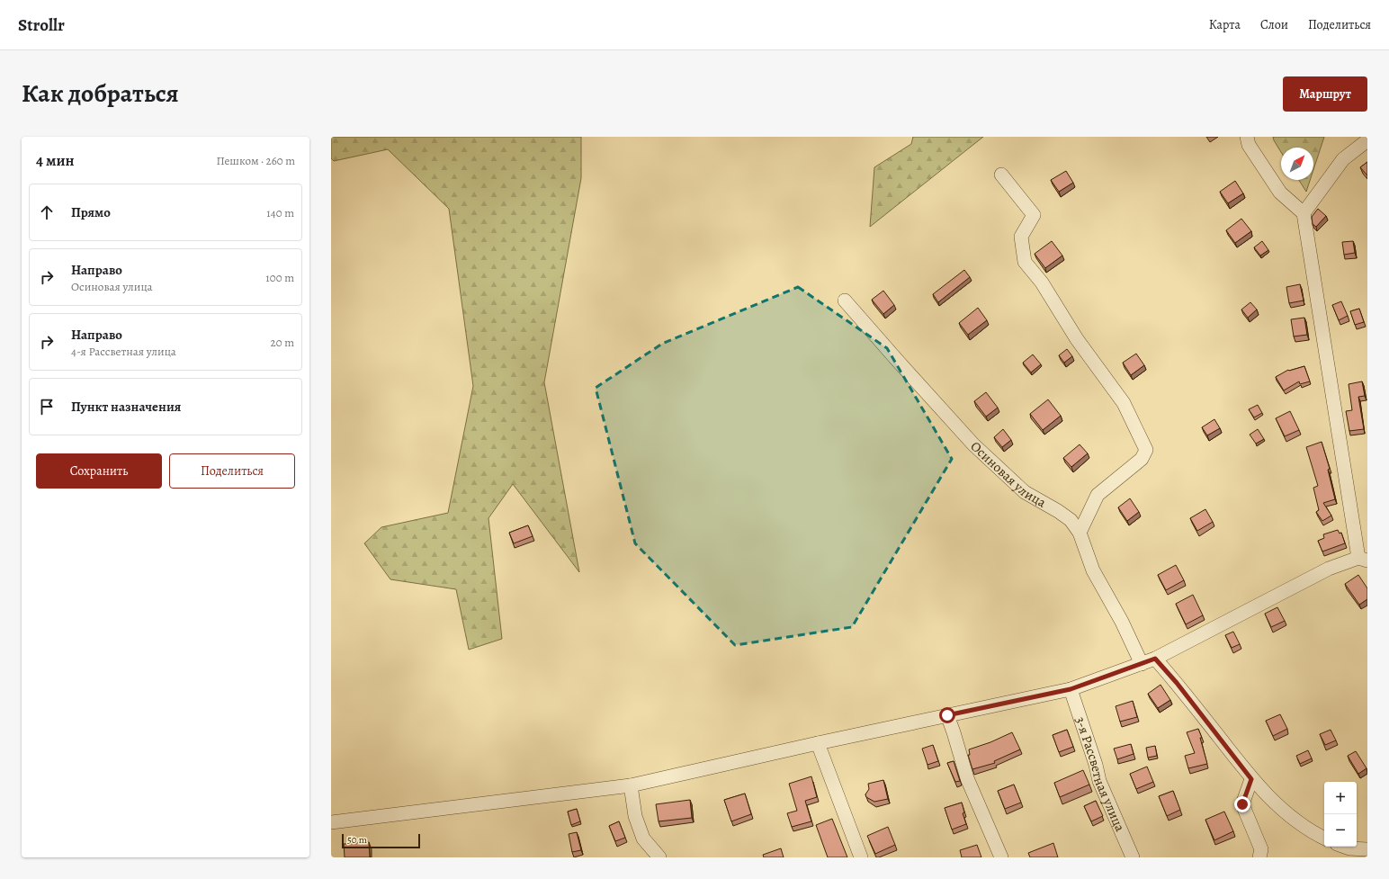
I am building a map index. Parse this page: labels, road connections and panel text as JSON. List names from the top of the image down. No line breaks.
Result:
{"streets":{"street":["Осиновая улица","3-я Рассветная улица"]},"scale_bar":"50 m","north":"top right","page":{"header":"Strollr","nav":["Карта","Слои","Поделиться"],"title":"Как добраться","buttons":["Маршрут",["Сохранить","Поделиться"]],"heading":["4 мин","Пешком · 260 m"],"list":[["Прямо","140 m"],["Направо","Осиновая улица","100 m"],["Направо","4-я Рассветная улица","20 m"],"Пункт назначения"],"map_buttons":["+","−"],"scale":"50 m"}}
